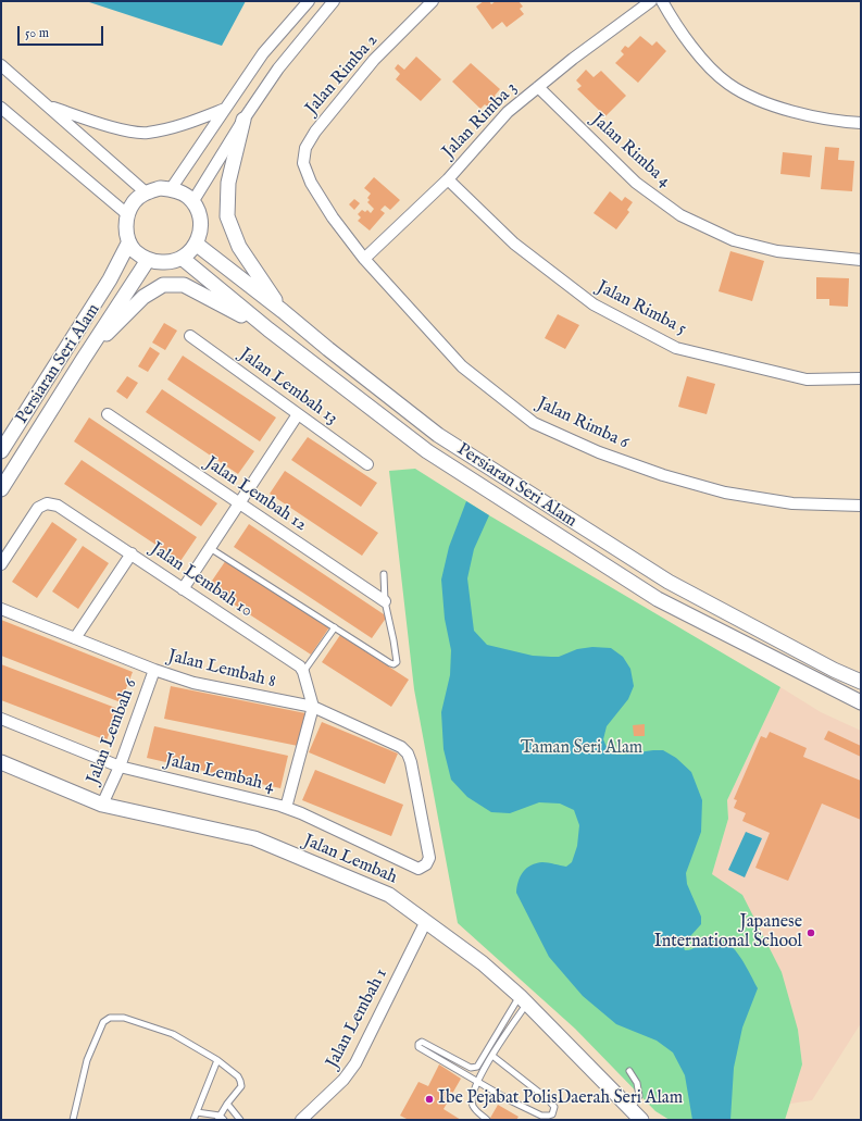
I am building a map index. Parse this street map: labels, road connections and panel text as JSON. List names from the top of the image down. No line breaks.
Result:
{"streets":{"street":["Jalan Rimba 2","Jalan Rimba 3","Jalan Rimba 4","Jalan Rimba 5","Persiaran Seri Alam","Jalan Lembah 13","Jalan Rimba 6","Jalan Lembah 12","Jalan Lembah 10","Jalan Lembah 8","Jalan Lembah 6","Jalan Lembah 4","Jalan Lembah","Jalan Lembah 1"]},"crossings":[["Jalan Rimba 2","Jalan Rimba 6"],["Jalan Rimba 3","Jalan Rimba 4"],["Jalan Rimba 3","Jalan Rimba 5"],["Jalan Rimba 3","Jalan Rimba 6"],["Jalan Lembah 8","Jalan Lembah 6"],["Jalan Lembah 8","Jalan Lembah 4"],["Jalan Lembah 6","Jalan Lembah 4"],["Jalan Lembah 6","Jalan Lembah"],["Jalan Lembah","Jalan Lembah 1"]],"parks":["Taman Seri Alam"],"places":["Japanese International School","Ibe Pejabat PolisDaerah Seri Alam"],"scale_bar":"50 m"}
